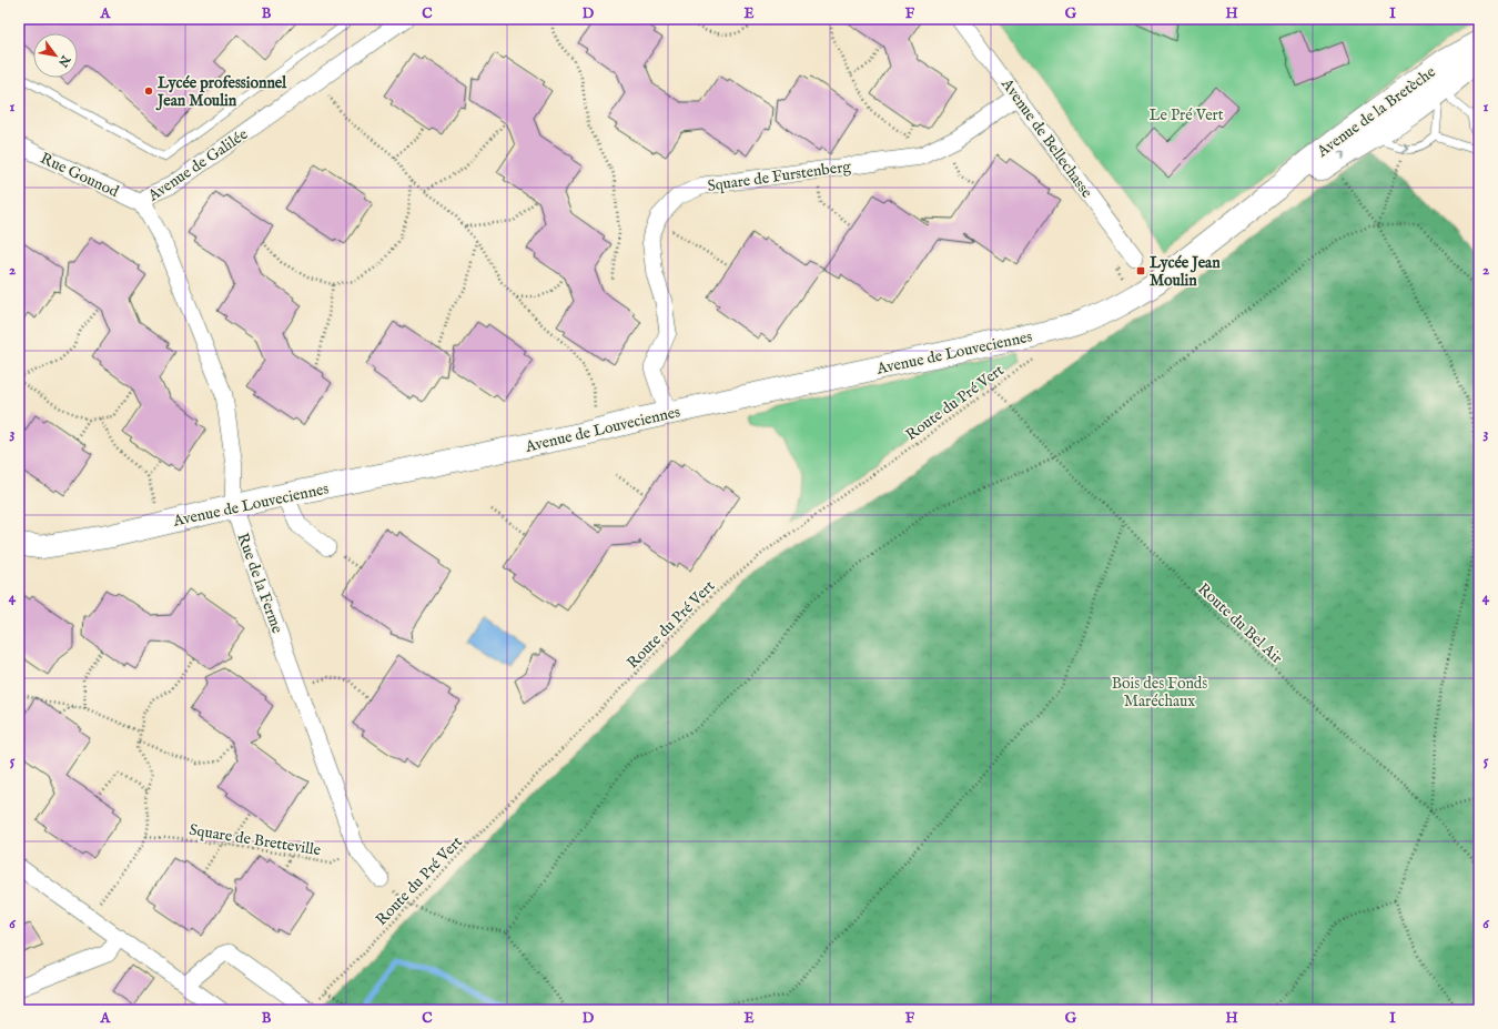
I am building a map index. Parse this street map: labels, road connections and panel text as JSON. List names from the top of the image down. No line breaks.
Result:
{"streets":{"street":["Avenue de la Bretèche","Avenue de Bellechasse","Avenue de Galilée","Rue Gounod","Square de Furstenberg","Avenue de Louveciennes","Rue de la Ferme"],"path":["Route du Pré Vert","Route du Bel Air","Square de Bretteville"]},"crossings":[["Avenue de la Bretèche","Avenue de Louveciennes"],["Avenue de Bellechasse","Square de Furstenberg"],["Avenue de Galilée","Rue Gounod"],["Avenue de Galilée","Rue de la Ferme"],["Rue Gounod","Rue de la Ferme"],["Square de Furstenberg","Avenue de Louveciennes"],["Avenue de Louveciennes","Rue de la Ferme"],["Route du Pré Vert","Route du Bel Air"],["Rue de la Ferme","Square de Bretteville"]],"parks":["Le Pré Vert","Bois des Fonds Maréchaux"],"places":{"other":["Lycée professionnel Jean Moulin"],"transit":["Lycée Jean Moulin"]},"north":"bottom right","grid":{"columns":["A","B","C","D","E","F","G","H","I"],"rows":["1","2","3","4","5","6"]}}
